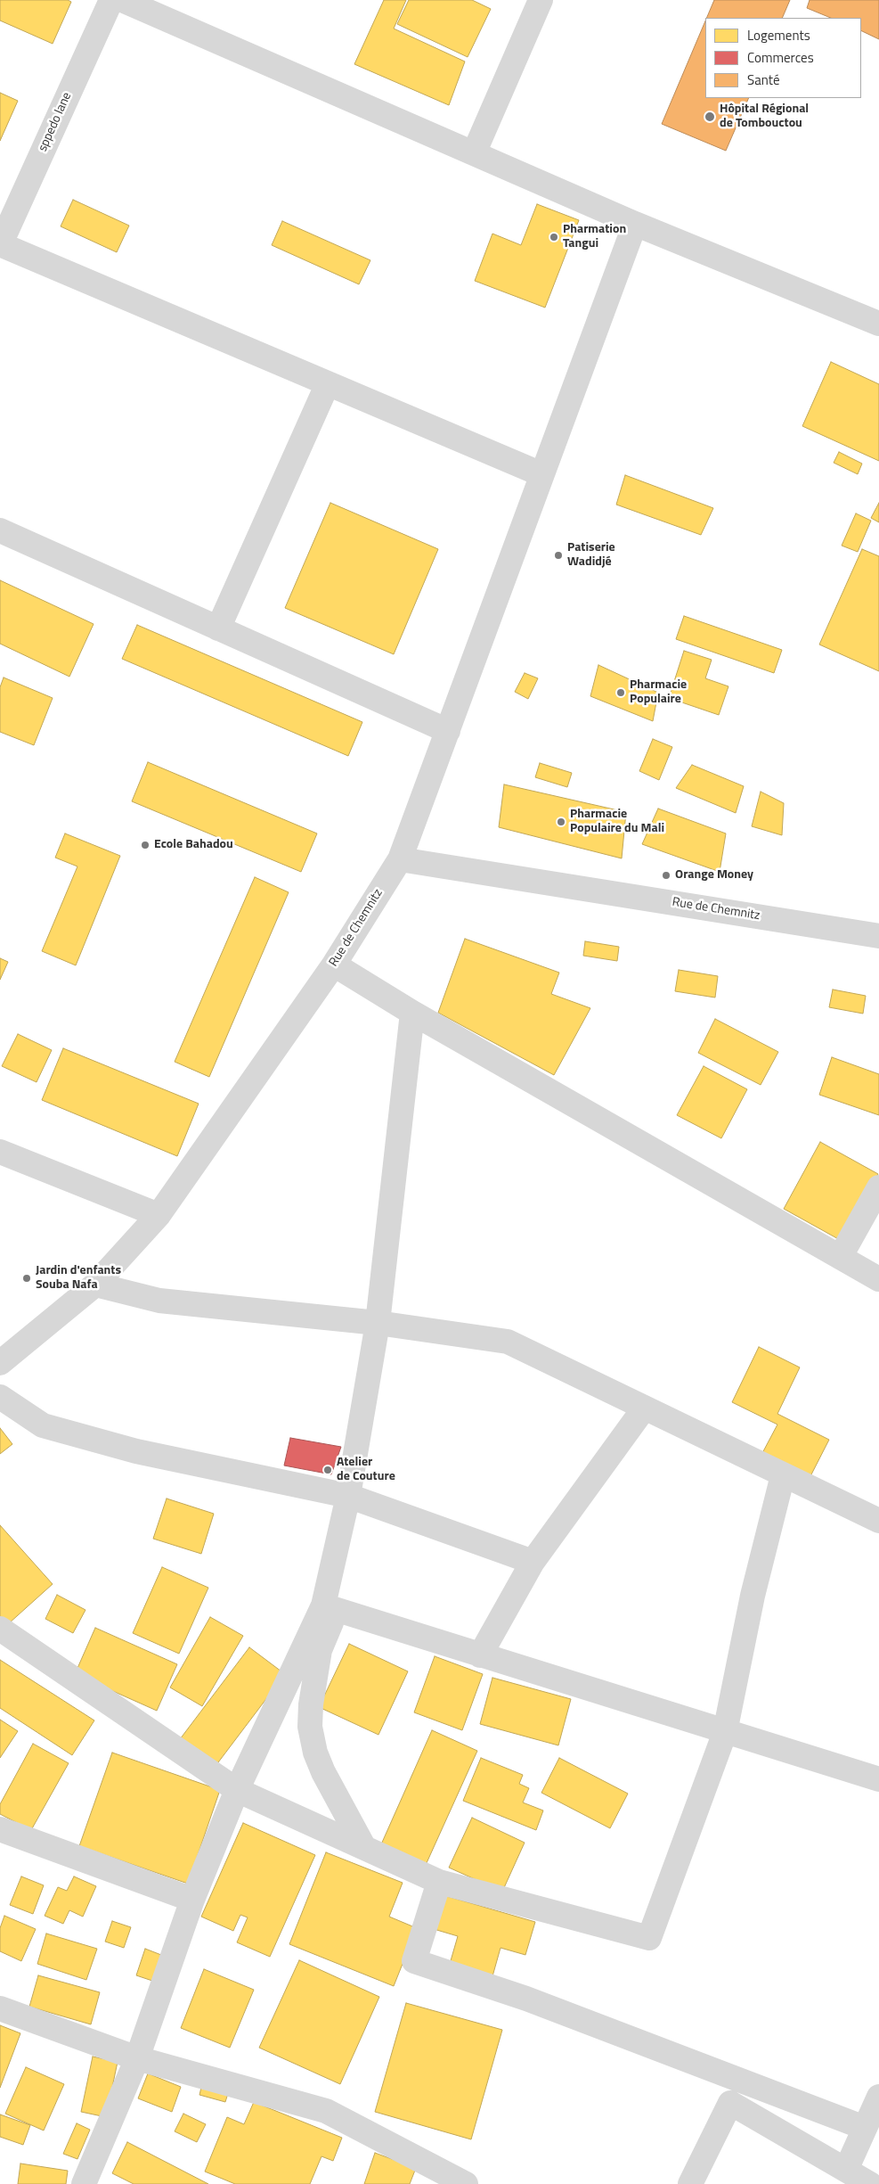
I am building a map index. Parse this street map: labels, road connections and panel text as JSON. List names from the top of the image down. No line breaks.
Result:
{"streets":{"street":["sppedo lane","Rue de Chemnitz"]},"places":["Hôpital Régional de Tombouctou","Pharmation Tangui","Patiserie Wadidjé","Pharmacie Populaire","Pharmacie Populaire du Mali","Ecole Bahadou","Orange Money","Jardin d'enfants Souba Nafa","Atelier de Couture"],"legend":["Logements","Commerces","Santé"]}
